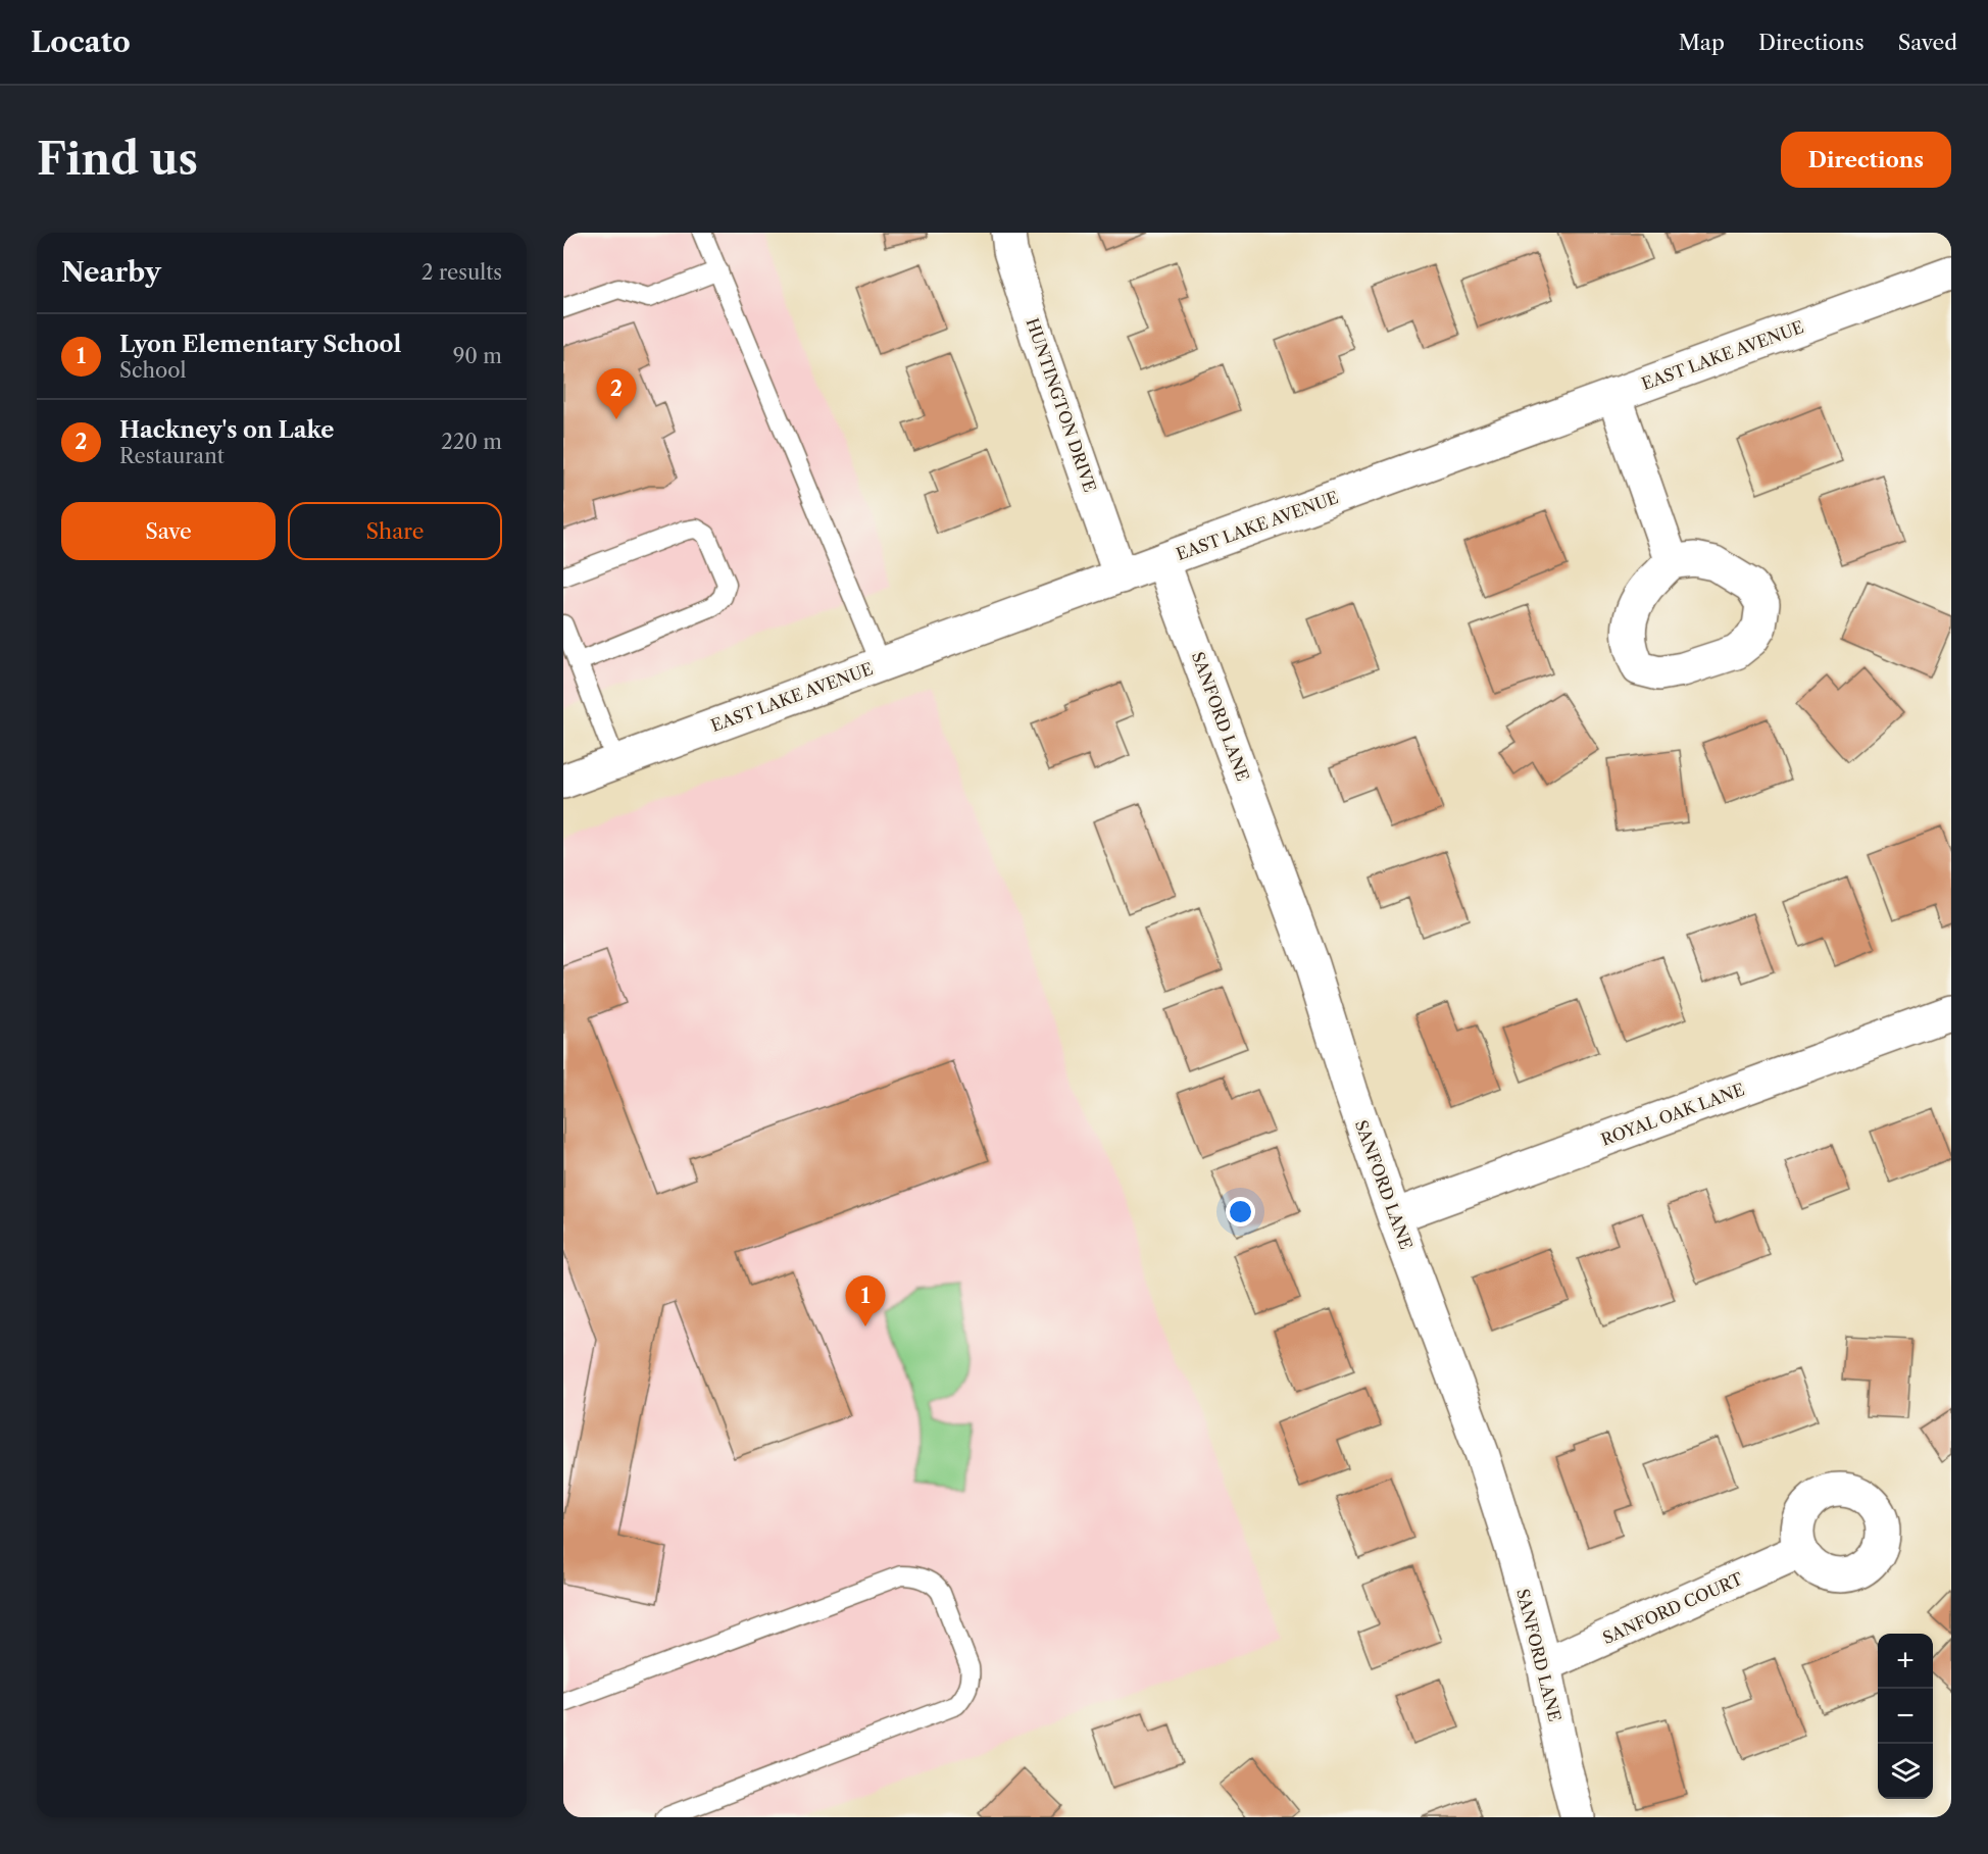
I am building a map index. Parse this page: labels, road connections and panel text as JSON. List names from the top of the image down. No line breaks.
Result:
{"streets":{"street":["EAST LAKE AVENUE","HUNTINGTON DRIVE","SANFORD LANE","ROYAL OAK LANE","SANFORD COURT"]},"crossings":[["EAST LAKE AVENUE","HUNTINGTON DRIVE"],["EAST LAKE AVENUE","SANFORD LANE"],["SANFORD LANE","ROYAL OAK LANE"],["SANFORD LANE","SANFORD COURT"]],"page":{"header":"Locato","nav":["Map","Directions","Saved"],"buttons":["Directions",["Save","Share"]],"title":"Find us","heading":["Nearby","2 results"],"list":[{"mark":"1","name":"Lyon Elementary School","note":"School","value":"90 m"},{"mark":"2","name":"Hackney's on Lake","note":"Restaurant","value":"220 m"}],"pins":["2","1"],"map_buttons":["+","−"]}}
